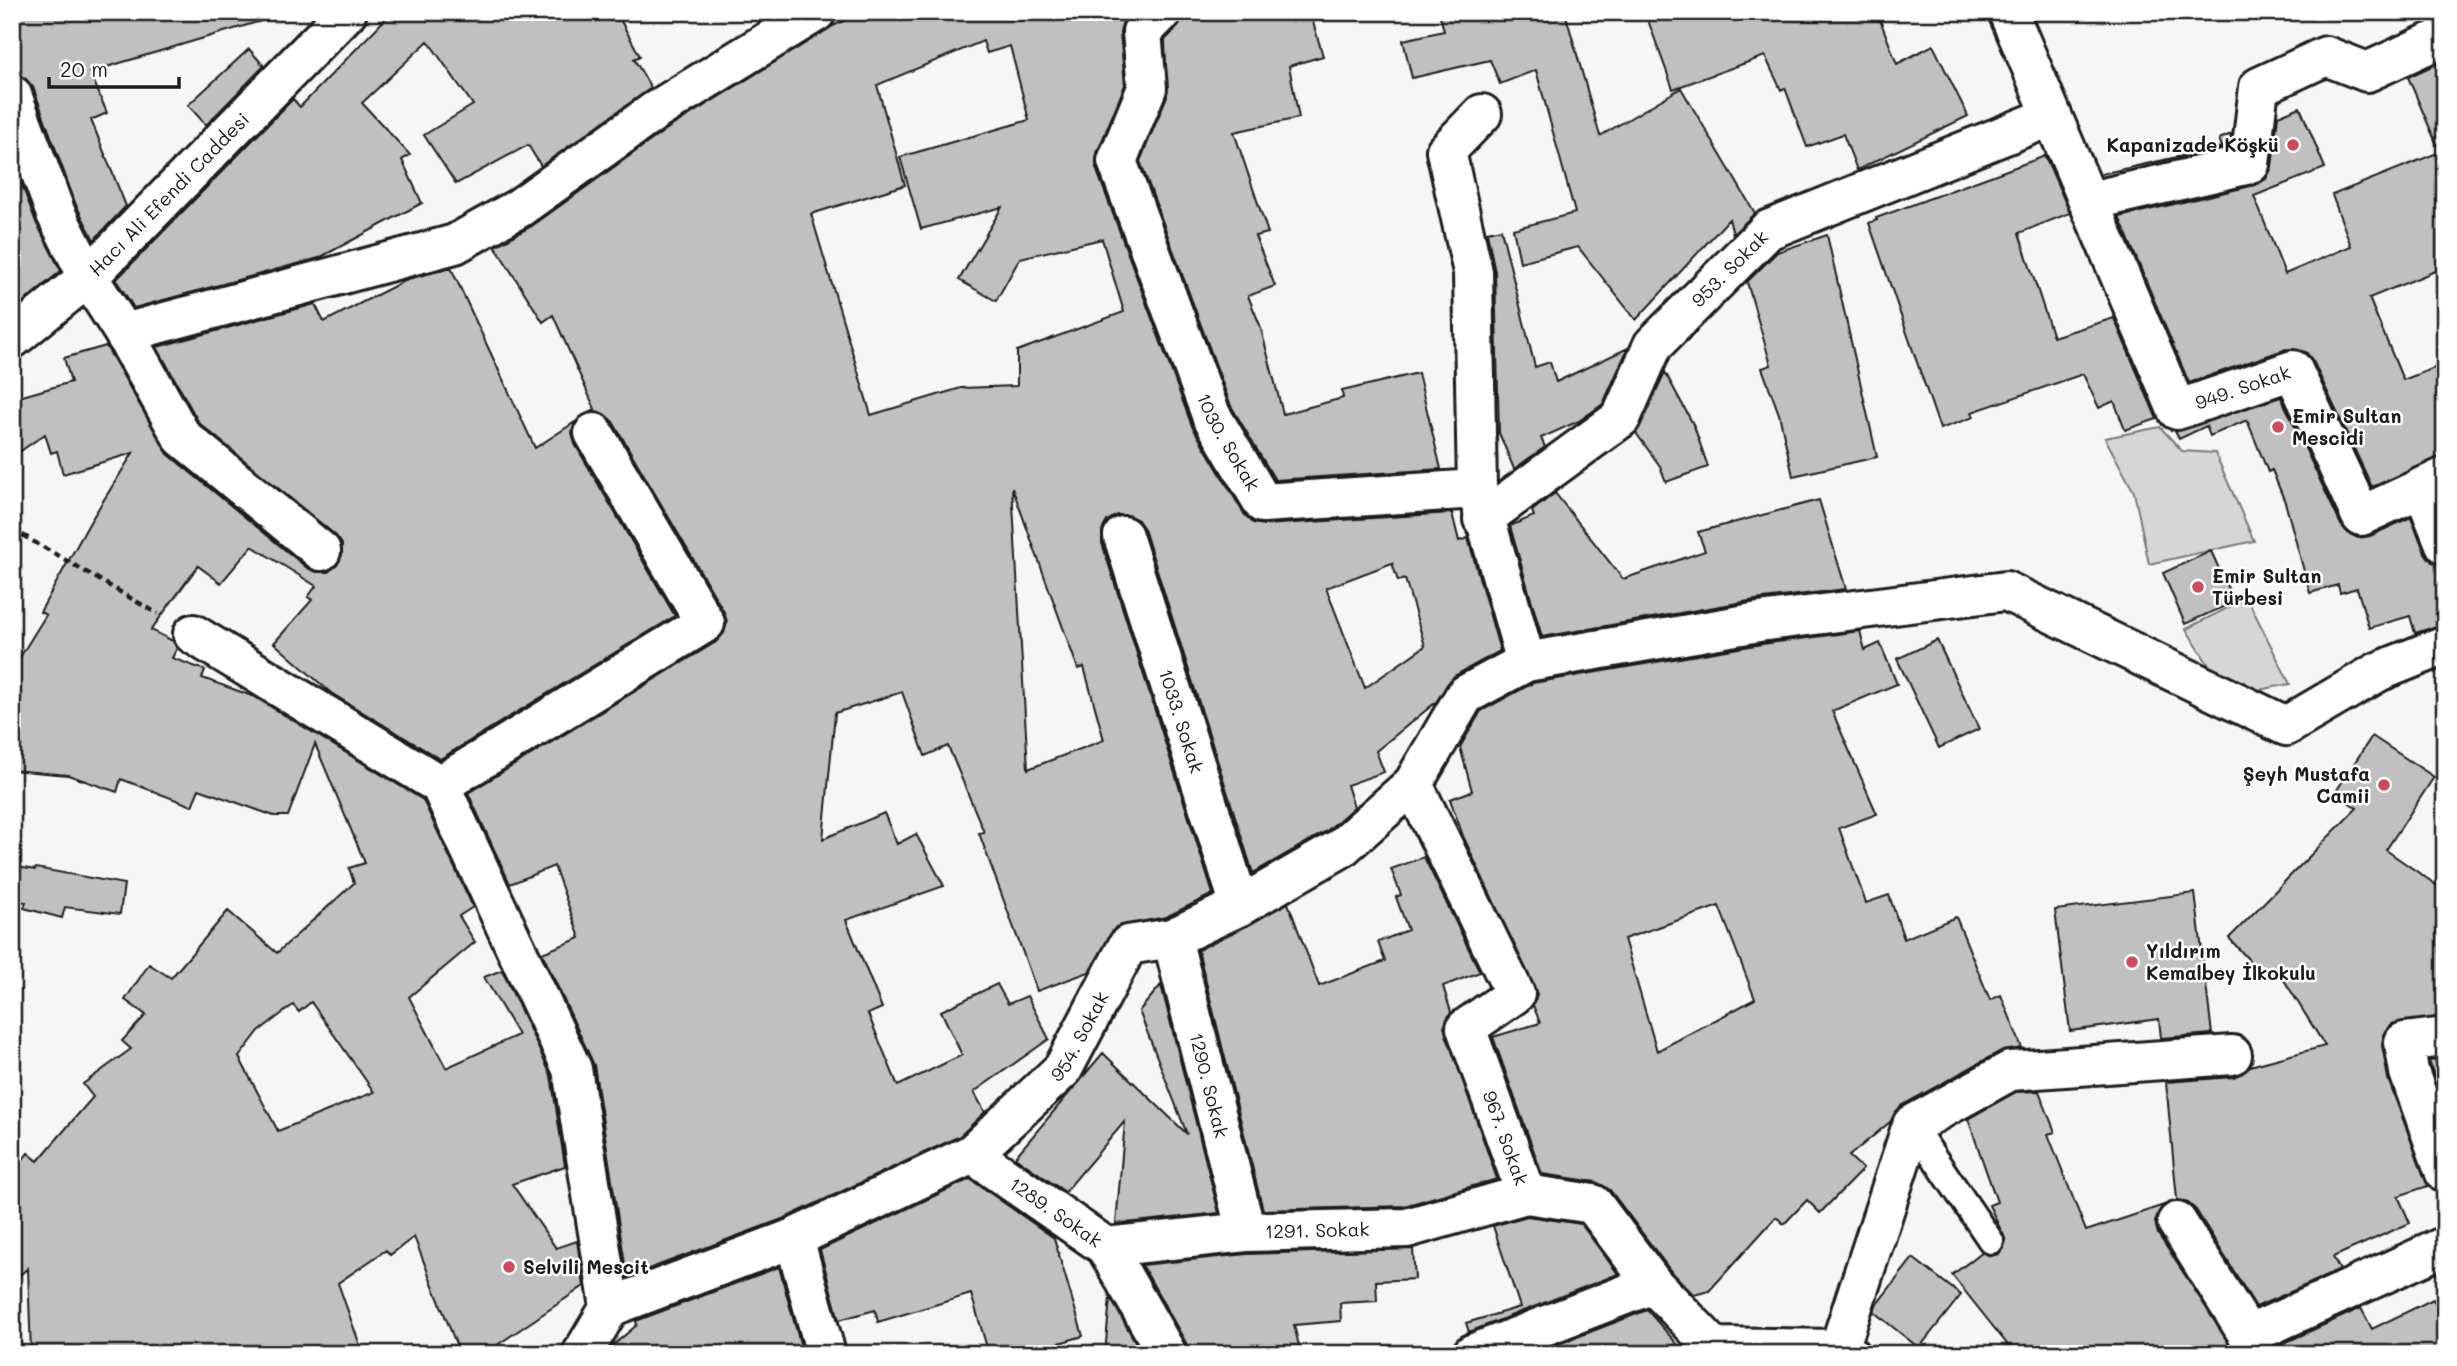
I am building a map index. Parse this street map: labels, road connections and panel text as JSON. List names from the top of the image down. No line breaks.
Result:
{"streets":{"street":["Hacı Ali Efendi Caddesi","953. Sokak","949. Sokak","1030. Sokak","1033. Sokak","954. Sokak","1290. Sokak","967. Sokak","1289. Sokak","1291. Sokak"]},"crossings":[["953. Sokak","949. Sokak"],["953. Sokak","1030. Sokak"],["1033. Sokak","954. Sokak"],["954. Sokak","1290. Sokak"],["954. Sokak","967. Sokak"],["954. Sokak","1289. Sokak"],["1290. Sokak","1291. Sokak"],["967. Sokak","1291. Sokak"],["1289. Sokak","1291. Sokak"]],"places":["Kapanizade Köşkü","Emir Sultan Mescidi","Emir Sultan Türbesi","Şeyh Mustafa Camii","Yıldırım Kemalbey İlkokulu","Selvili Mescit"],"scale_bar":"20 m"}
